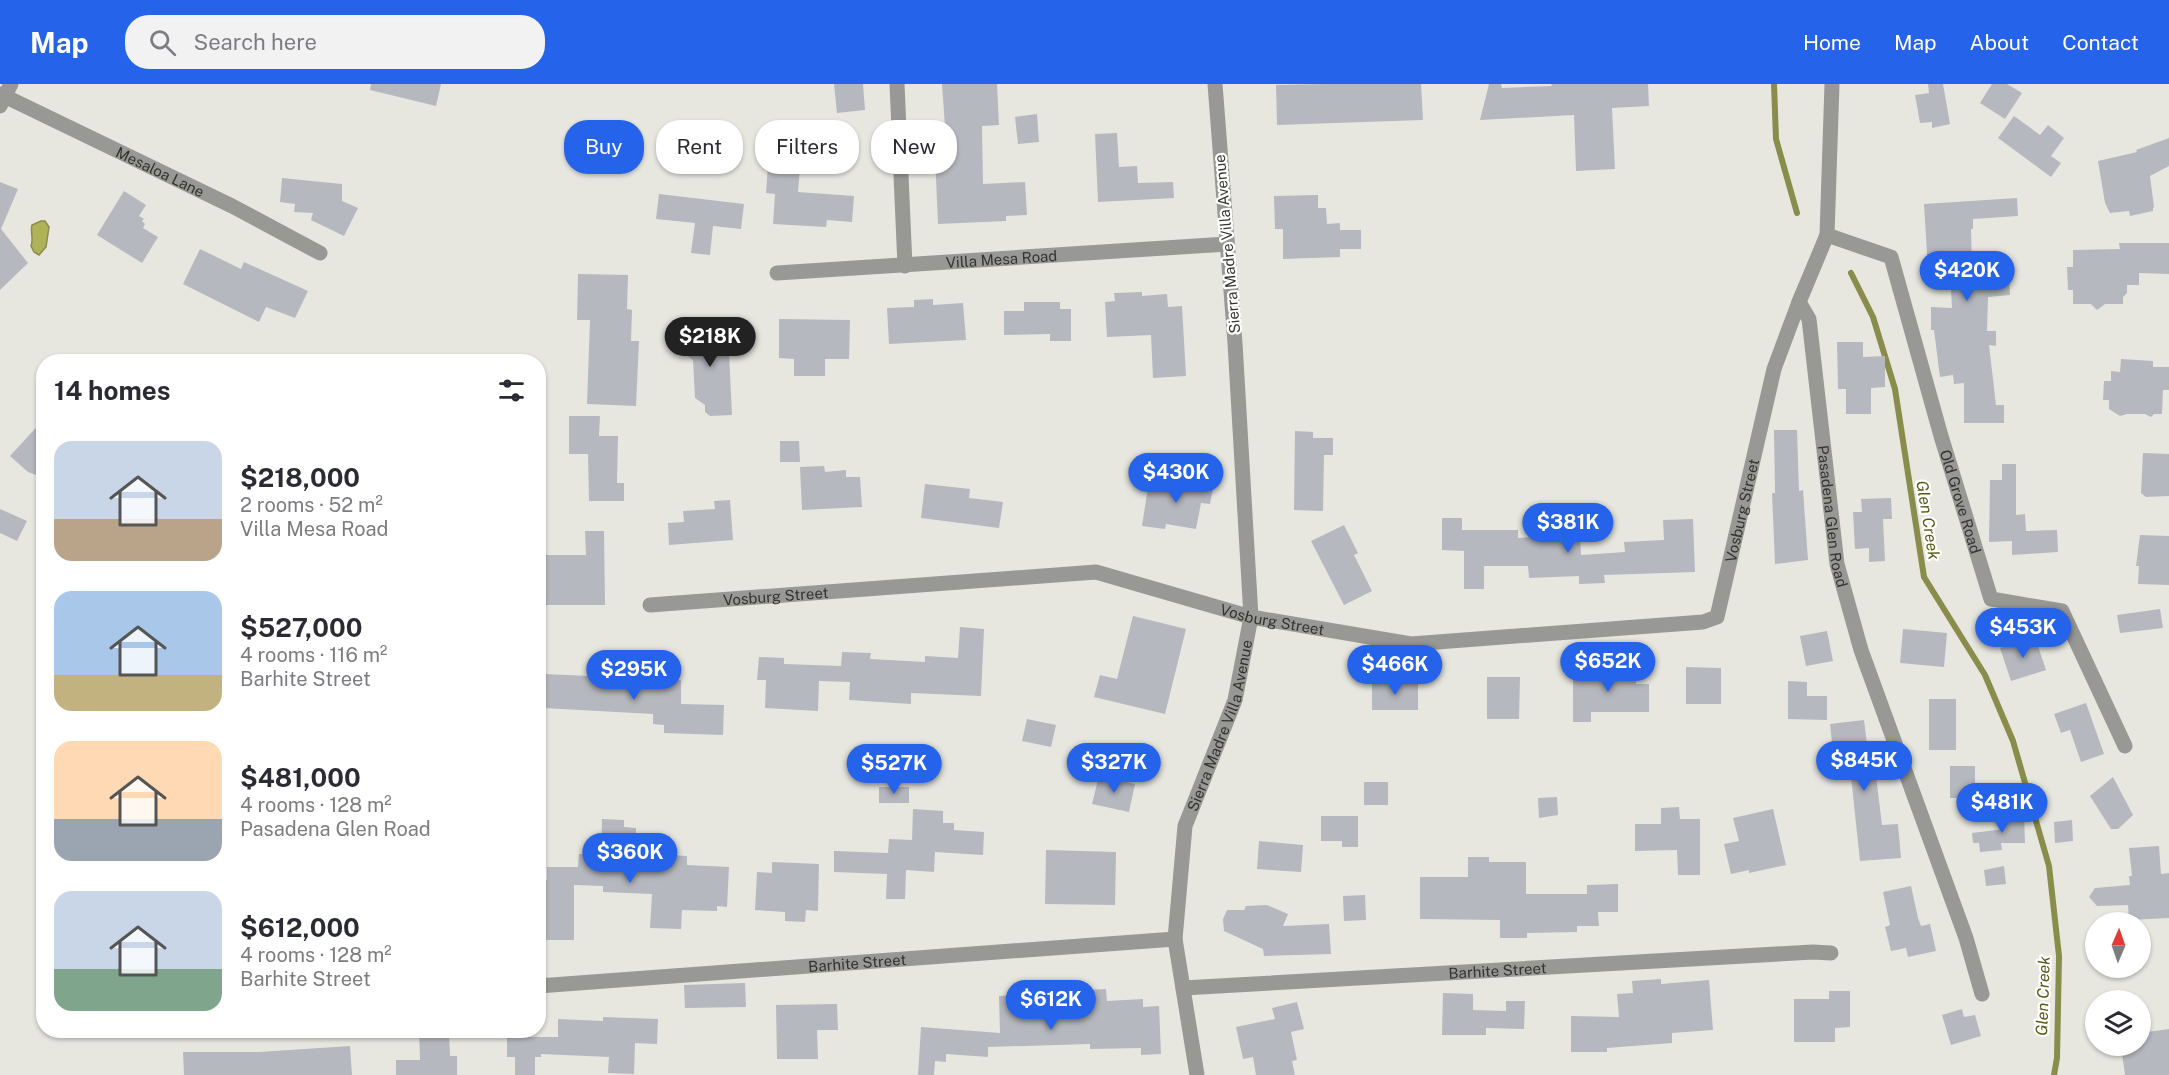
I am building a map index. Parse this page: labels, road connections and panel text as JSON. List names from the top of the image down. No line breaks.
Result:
{"streets":{"street":["Mesaloa Lane","Sierra Madre Villa Avenue","Villa Mesa Road","Old Grove Road","Vosburg Street","Pasadena Glen Road","Barhite Street"]},"crossings":[["Sierra Madre Villa Avenue","Villa Mesa Road"],["Sierra Madre Villa Avenue","Vosburg Street"],["Sierra Madre Villa Avenue","Barhite Street"],["Vosburg Street","Pasadena Glen Road"]],"water":["Glen Creek"],"north":"top","page":{"header":"Map","search":"Search here","nav":["Home","Map","About","Contact"],"chip":["Buy","Rent","Filters","New"],"price":["$420K","$218K","$430K","$381K","$453K","$652K","$466K","$295K","$845K","$327K","$527K","$481K","$360K","$612K"],"heading":"14 homes","list":[{"name":"$218,000","note":"2 rooms · 52 m² · Villa Mesa Road"},{"name":"$527,000","note":"4 rooms · 116 m² · Barhite Street"},{"name":"$481,000","note":"4 rooms · 128 m² · Pasadena Glen Road"},{"name":"$612,000","note":"4 rooms · 128 m² · Barhite Street"}]}}
